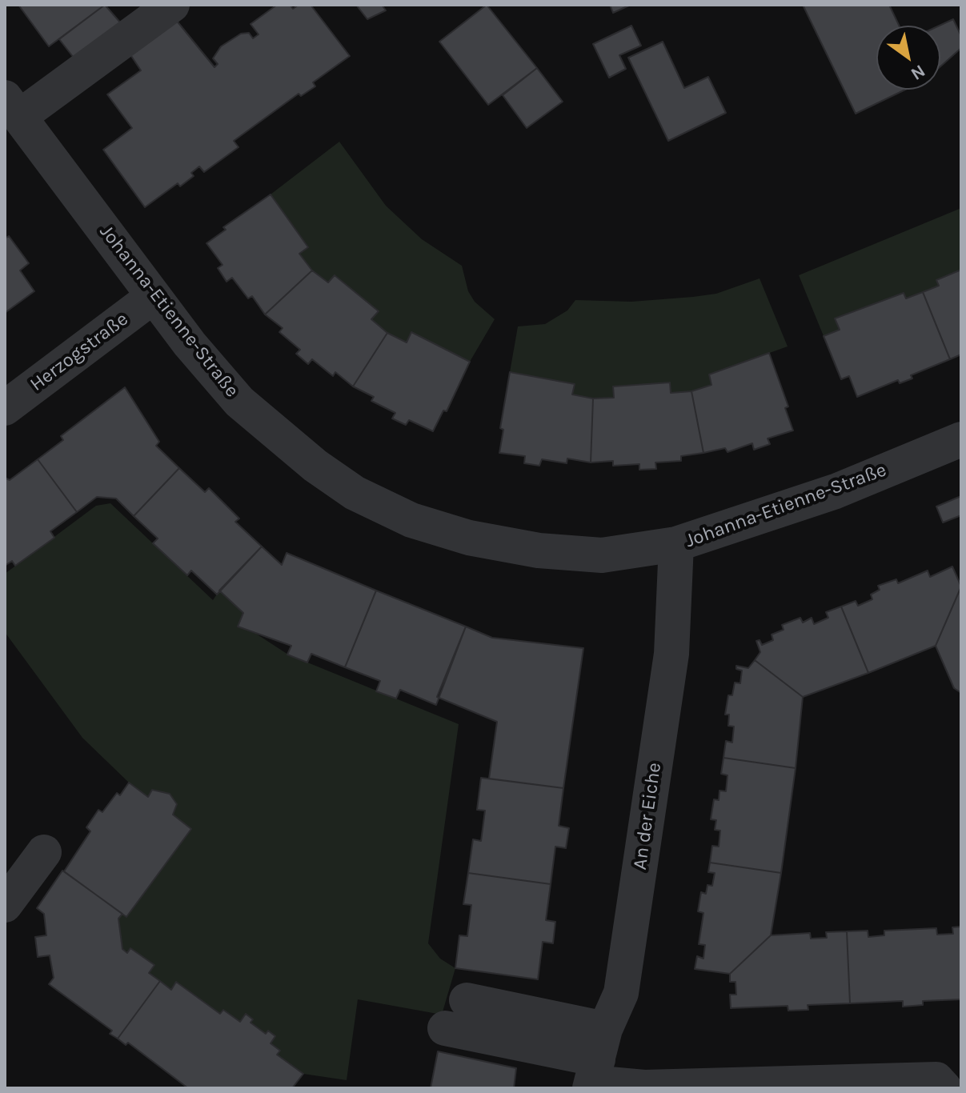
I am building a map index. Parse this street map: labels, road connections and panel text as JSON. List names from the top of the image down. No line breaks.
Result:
{"streets":{"street":["Johanna-Etienne-Straße","Herzogstraße","An der Eiche"]},"crossings":[["Johanna-Etienne-Straße","Herzogstraße"],["Johanna-Etienne-Straße","An der Eiche"]],"north":"bottom right"}
